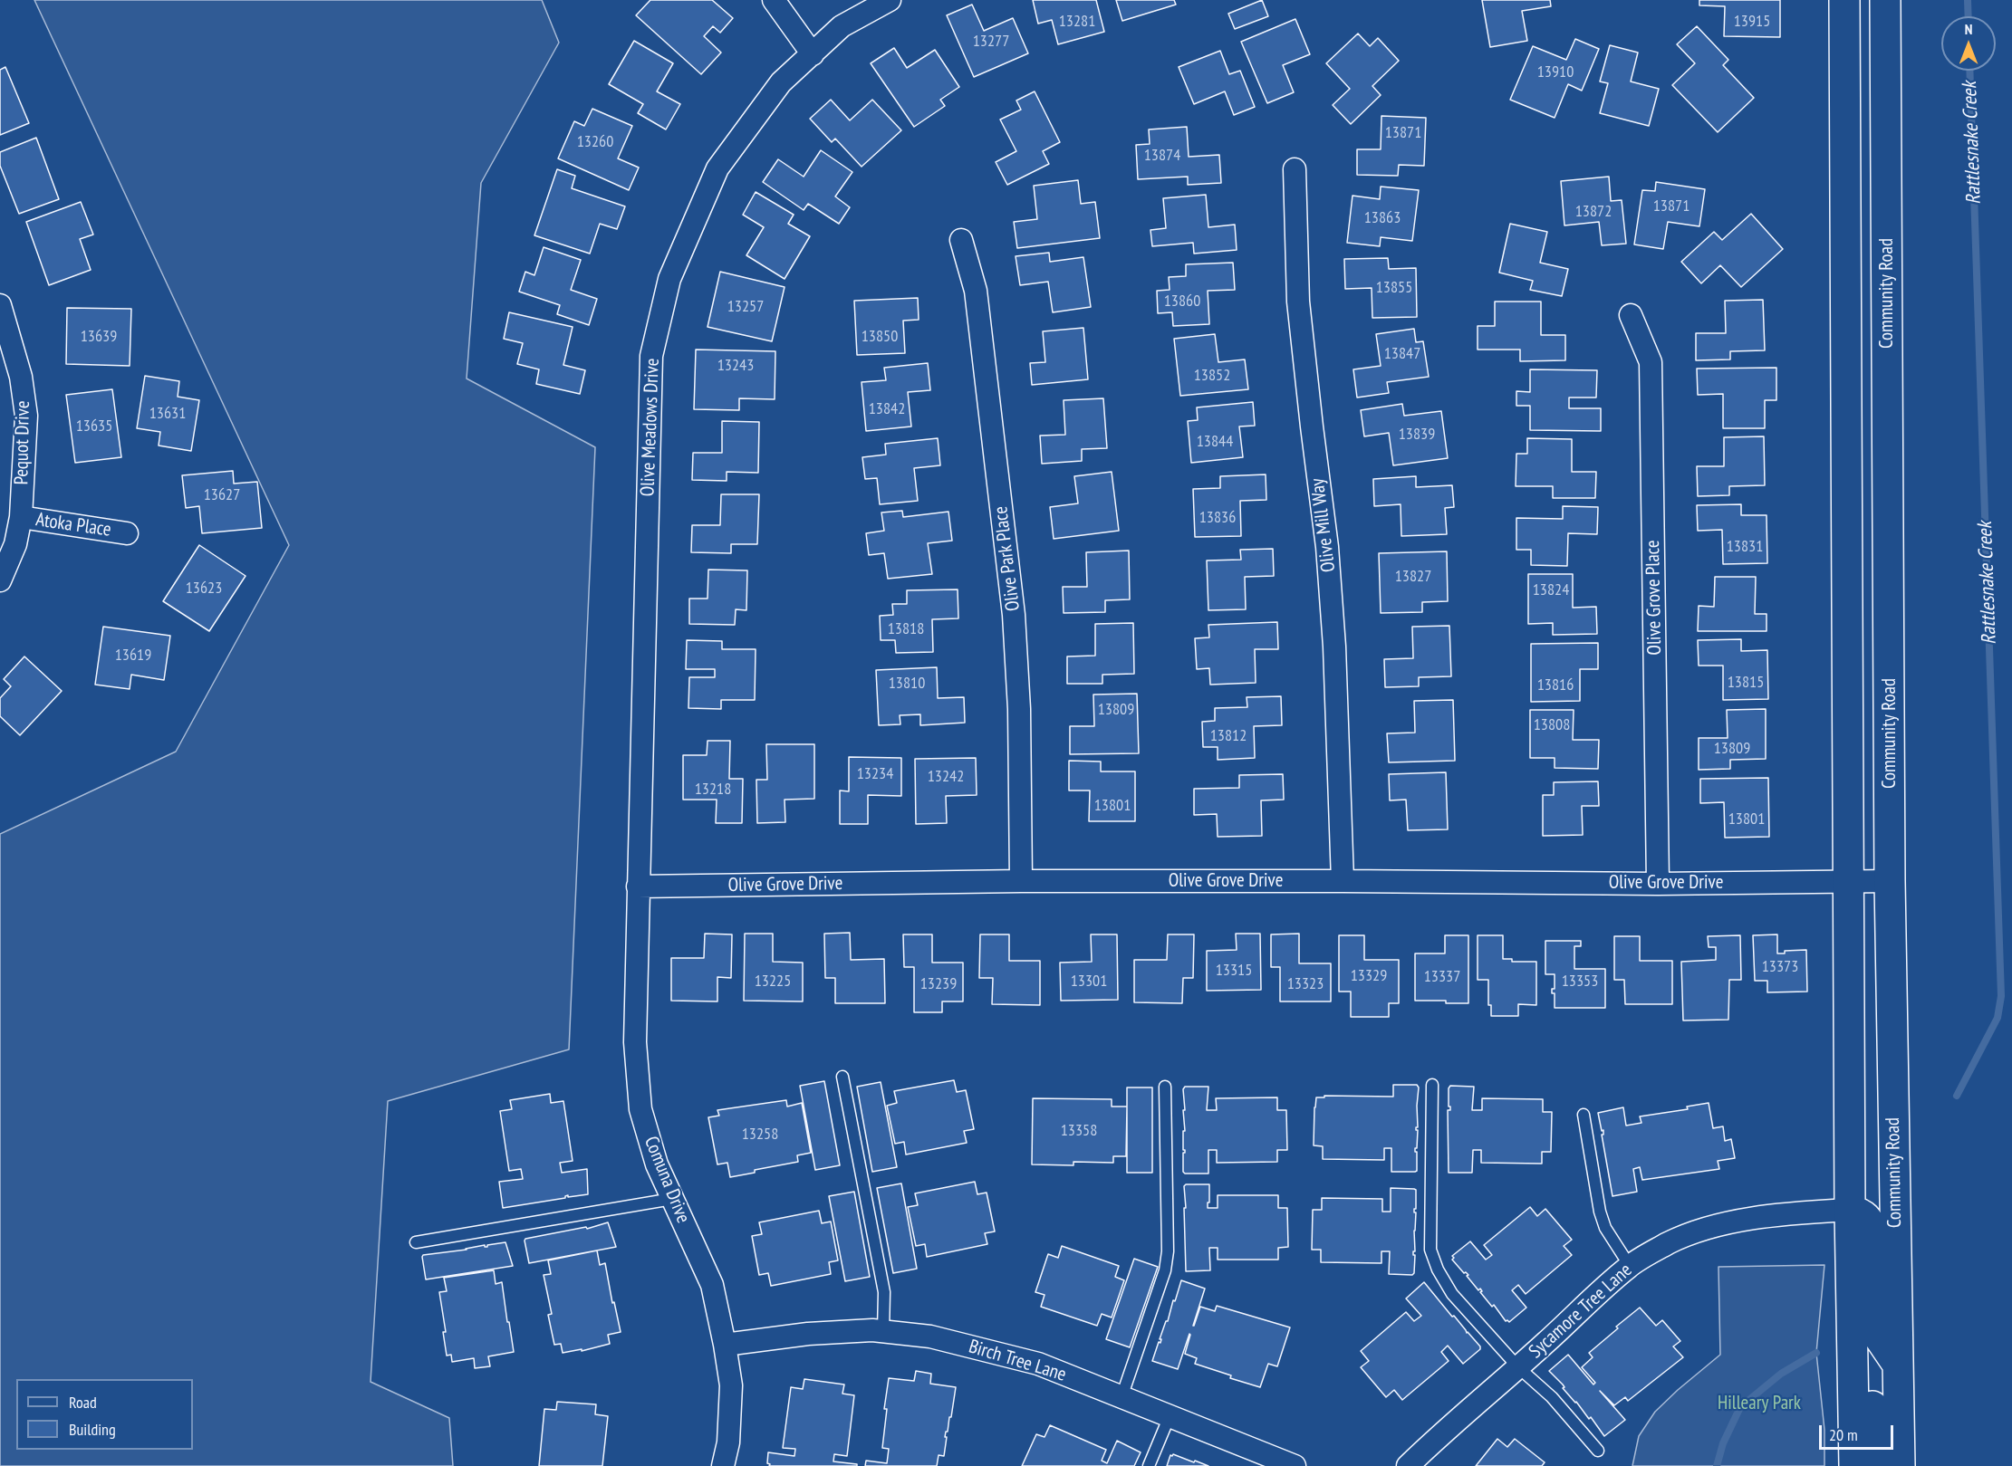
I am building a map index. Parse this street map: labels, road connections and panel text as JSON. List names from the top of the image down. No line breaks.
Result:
{"streets":{"main road":["Community Road"],"street":["Olive Meadows Drive","Pequot Drive","Atoka Place","Olive Mill Way","Olive Park Place","Olive Grove Place","Olive Grove Drive","Comuna Drive","Sycamore Tree Lane","Birch Tree Lane"]},"crossings":[["Community Road","Olive Grove Drive"],["Olive Meadows Drive","Olive Grove Drive"],["Olive Meadows Drive","Comuna Drive"],["Pequot Drive","Atoka Place"],["Olive Mill Way","Olive Grove Drive"],["Olive Park Place","Olive Grove Drive"],["Olive Grove Place","Olive Grove Drive"],["Olive Grove Drive","Comuna Drive"],["Comuna Drive","Birch Tree Lane"]],"water":["Rattlesnake Creek"],"parks":["Hilleary Park"],"house_numbers":["13281","13915","13277","13910","13871","13260","13874","13871","13872","13863","13855","13860","13257","13639","13850","13847","13243","13852","13842","13631","13635","13839","13844","13627","13836","13831","13827","13623","13824","13818","13619","13815","13810","13816","13809","13808","13812","13809","13234","13242","13218","13801","13801","13373","13315","13329","13337","13225","13301","13353","13239","13323","13358","13258"],"legend":["Road","Building"],"scale_bar":"20 m","north":"top"}
